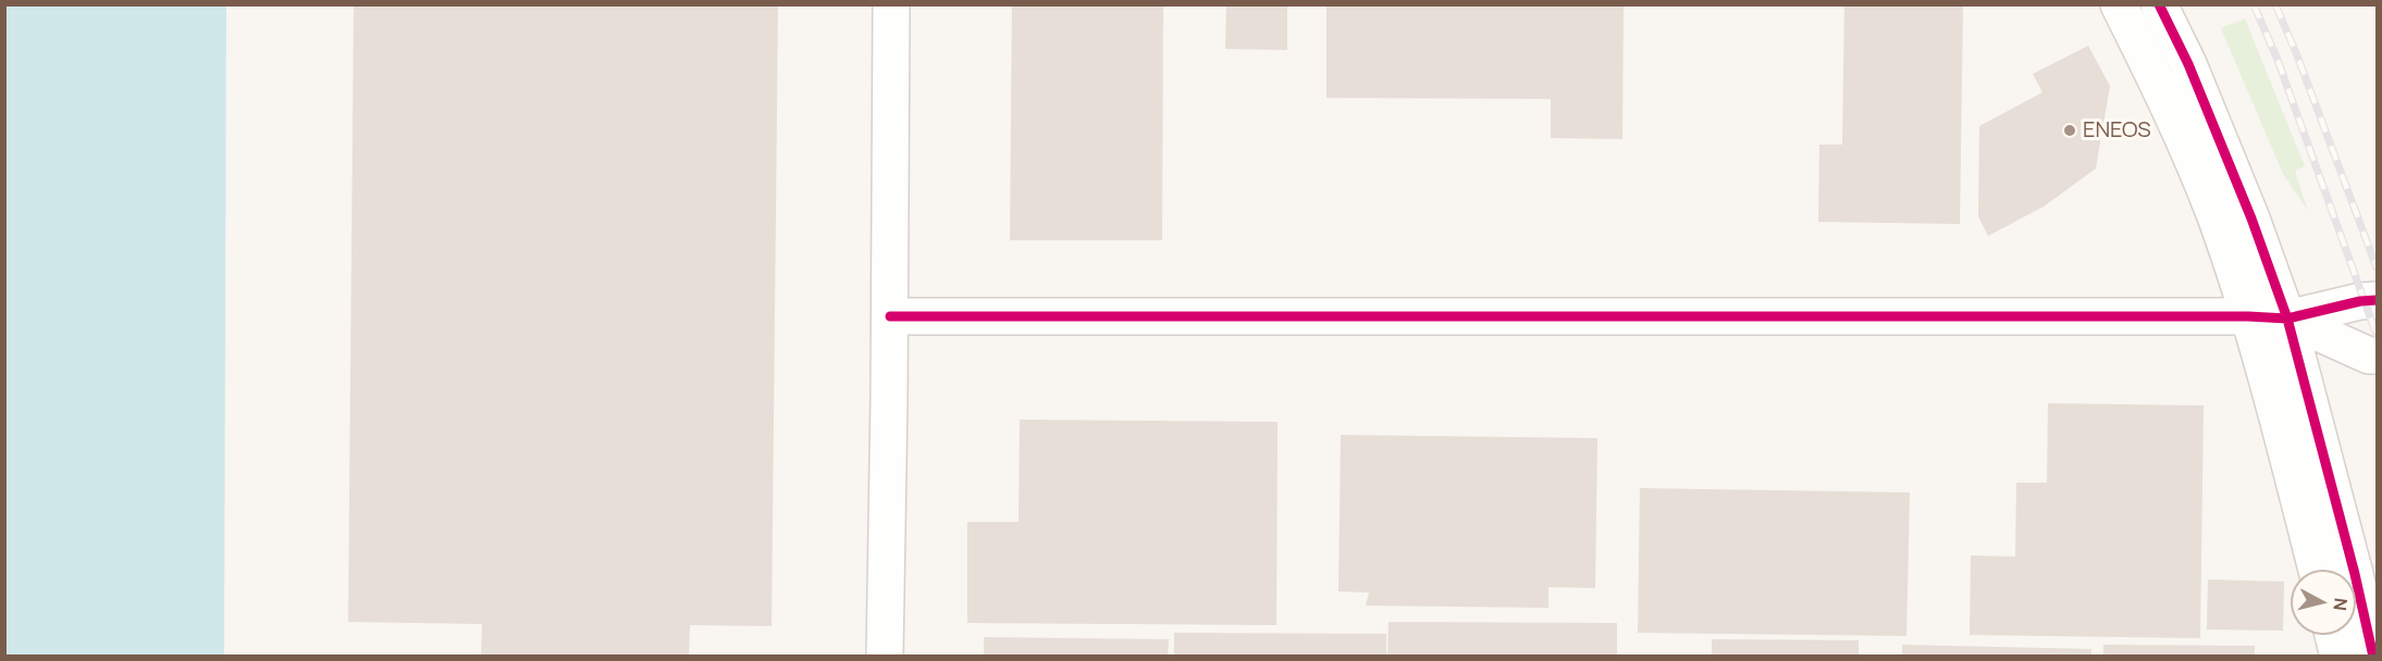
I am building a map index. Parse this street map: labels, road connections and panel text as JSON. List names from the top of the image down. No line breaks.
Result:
{"places":["ENEOS"],"north":"right"}
